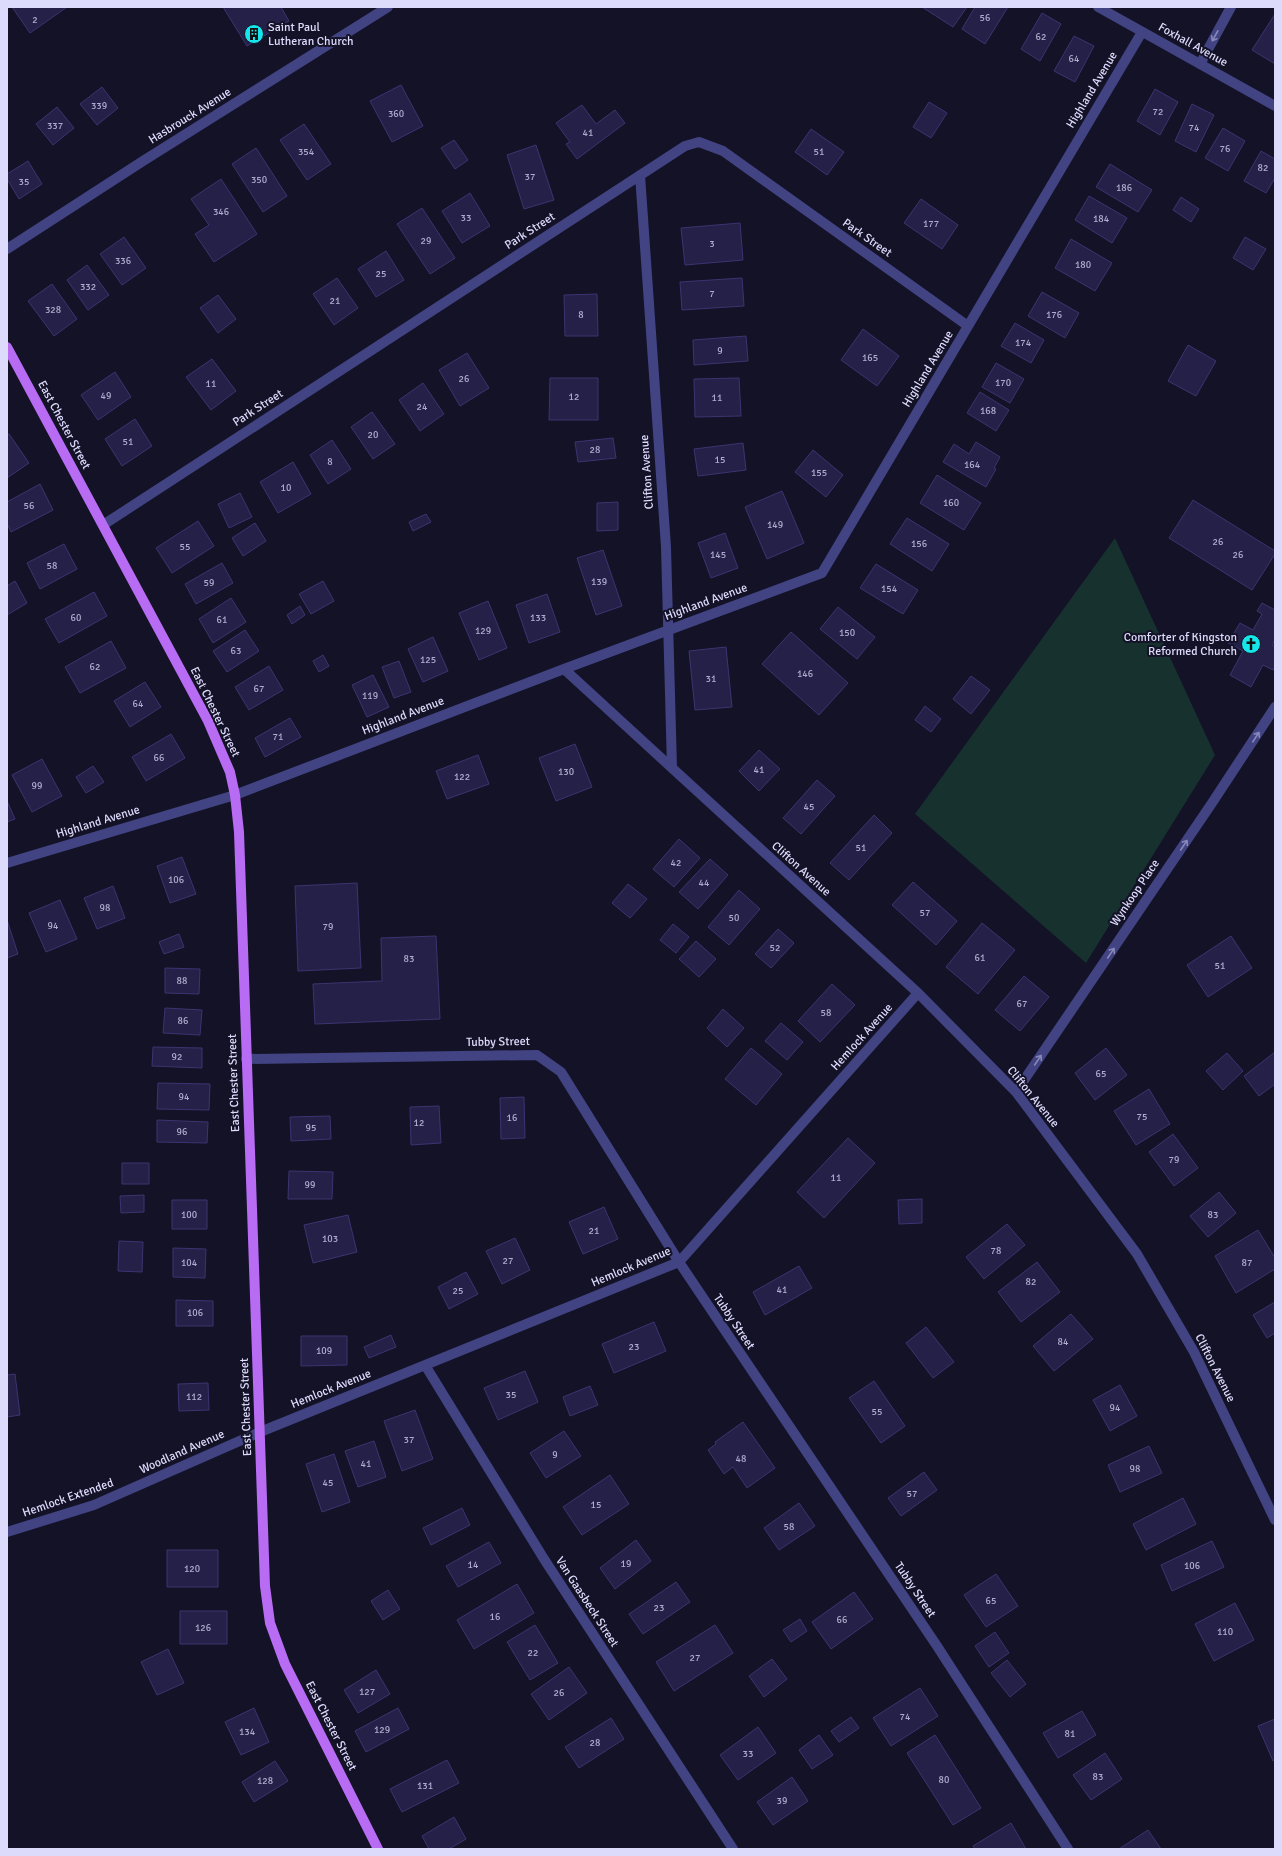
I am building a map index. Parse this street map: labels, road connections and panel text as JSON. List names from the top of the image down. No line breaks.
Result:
{"streets":{"main road":["East Chester Street"],"street":["Foxhall Avenue","Highland Avenue","Hasbrouck Avenue","Park Street","Clifton Avenue","Wynkoop Place","Hemlock Avenue","Tubby Street","Woodland Avenue","Hemlock Extended","Van Gaasbeck Street"]},"crossings":[["Foxhall Avenue","Highland Avenue"],["Highland Avenue","Park Street"],["Highland Avenue","East Chester Street"],["Highland Avenue","Clifton Avenue"],["Park Street","East Chester Street"],["Park Street","Clifton Avenue"],["East Chester Street","Hemlock Avenue"],["East Chester Street","Tubby Street"],["East Chester Street","Woodland Avenue"],["Clifton Avenue","Wynkoop Place"],["Clifton Avenue","Hemlock Avenue"],["Hemlock Avenue","Tubby Street"],["Hemlock Avenue","Woodland Avenue"],["Hemlock Avenue","Van Gaasbeck Street"],["Woodland Avenue","Hemlock Extended"]],"one_way":["Wynkoop Place"],"places":{"building":["Saint Paul Lutheran Church"],"church":["Comforter of Kingston Reformed Church"]},"house_numbers":["56","2","62","64","339","72","360","337","74","41","76","354","51","82","37","350","35","186","346","33","184","177","29","3","336","180","25","332","7","21","328","8","176","174","9","165","26","170","11","49","12","11","24","168","20","51","28","15","8","164","155","10","160","56","149","26","156","55","145","26","58","139","59","154","60","133","61","129","150","63","125","62","146","31","67","119","64","71","66","41","130","122","99","45","51","42","106","44","98","57","50","94","79","52","61","83","51","88","67","58","86","92","65","94","75","16","12","95","96","79","11","99","100","83","21","103","78","27","104","87","82","41","25","106","84","23","109","35","112","94","55","37","9","48","41","98","45","57","15","58","19","14","106","120","65","23","16","66","126","110","22","27","127","26","74","129","134","81","28","33","83","80","128","131","39"]}
